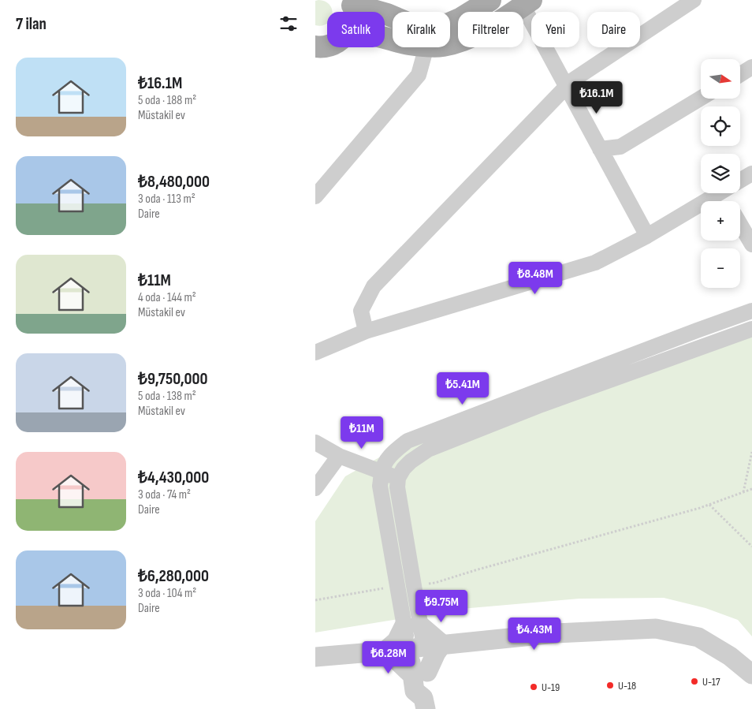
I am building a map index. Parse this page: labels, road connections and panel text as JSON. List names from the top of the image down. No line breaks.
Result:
{"places":["U-17","U-18","U-19"],"north":"right","page":{"heading":"7 ilan","chip":["Satılık","Kiralık","Filtreler","Yeni","Daire"],"list":[{"name":"₺16.1M","note":"5 oda · 188 m² · Müstakil ev"},{"name":"₺8,480,000","note":"3 oda · 113 m² · Daire"},{"name":"₺11M","note":"4 oda · 144 m² · Müstakil ev"},{"name":"₺9,750,000","note":"5 oda · 138 m² · Müstakil ev"},{"name":"₺4,430,000","note":"3 oda · 74 m² · Daire"},{"name":"₺6,280,000","note":"3 oda · 104 m² · Daire"}],"map_buttons":["+","−"],"price":["₺16.1M","₺8.48M","₺5.41M","₺11M","₺9.75M","₺4.43M","₺6.28M"]}}
